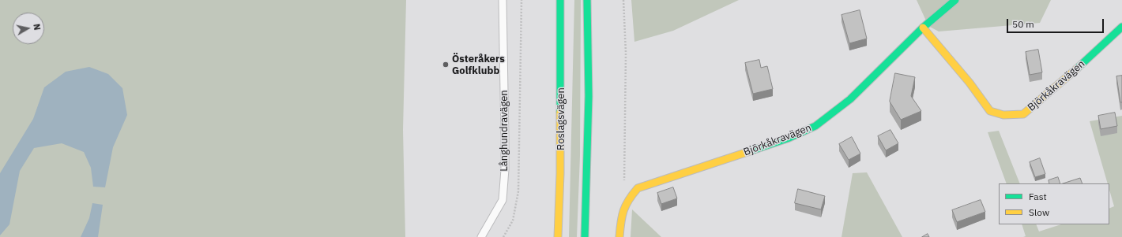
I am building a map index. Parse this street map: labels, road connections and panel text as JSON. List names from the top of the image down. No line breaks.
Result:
{"streets":{"street":["Björkåkravägen","Roslagsvägen"],"lane":["Långhundravägen"]},"places":["Österåkers Golfklubb"],"legend":["Fast","Slow"],"scale_bar":"50 m","north":"right"}
